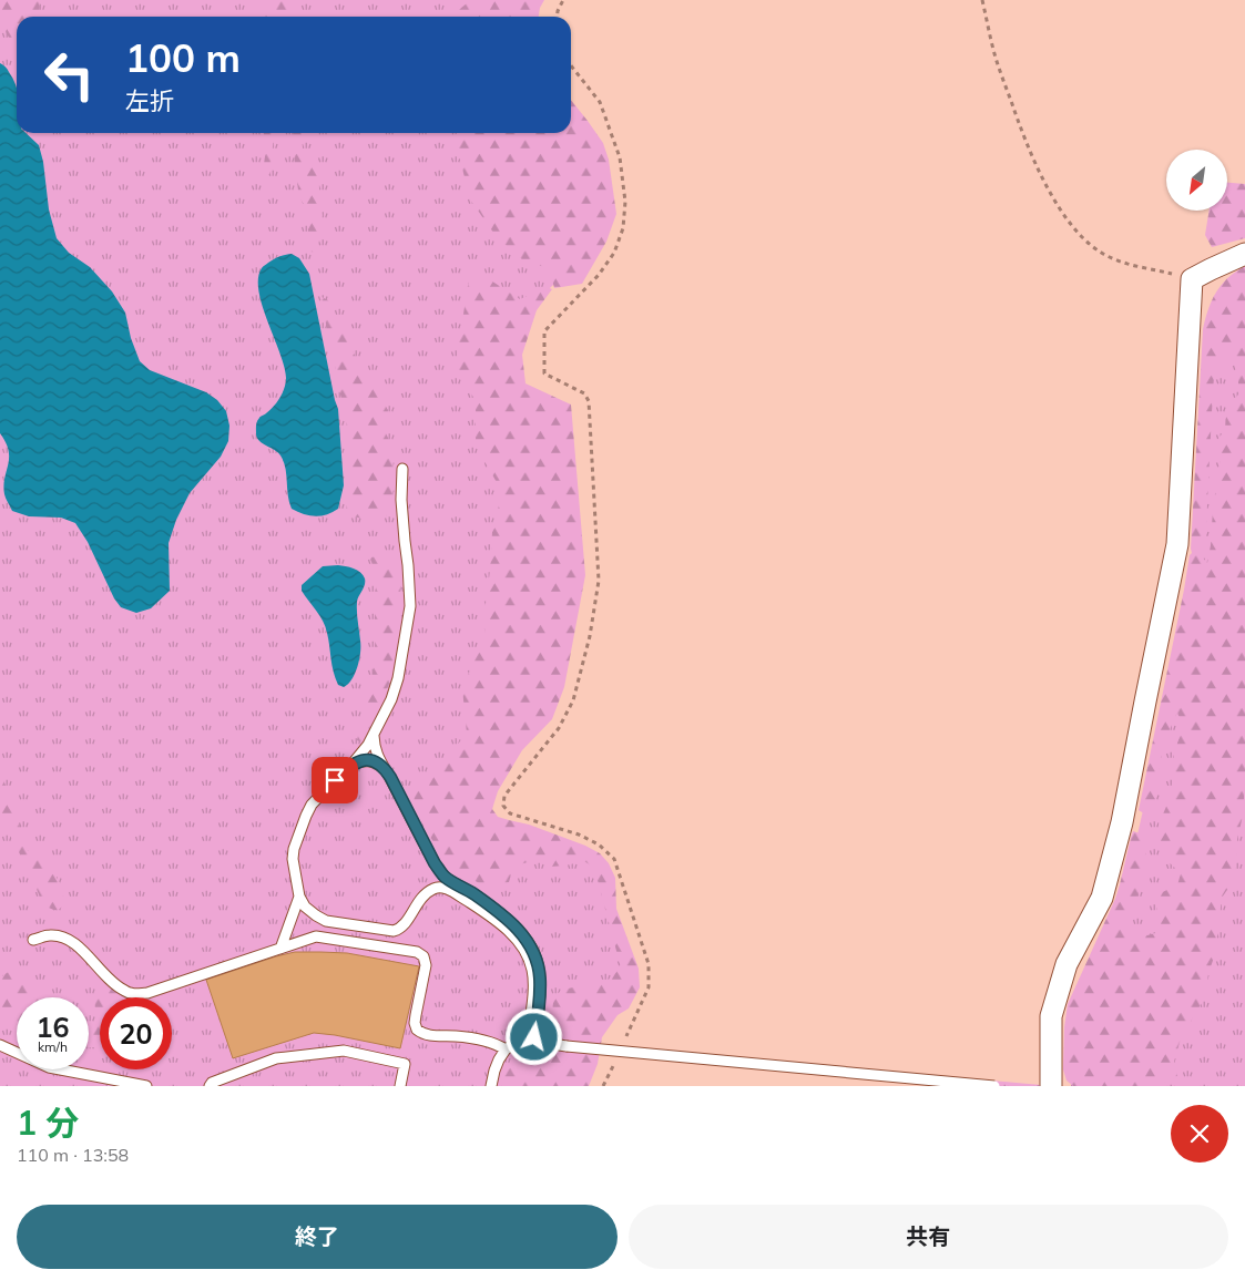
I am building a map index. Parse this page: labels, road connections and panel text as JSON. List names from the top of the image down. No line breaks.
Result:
{"north":"bottom left","page":{"turn":["100 m","左折"],"speed":"16 km/h","limit":"20","heading":["1 分","110 m · 13:58"],"buttons":["終了","共有"]}}
